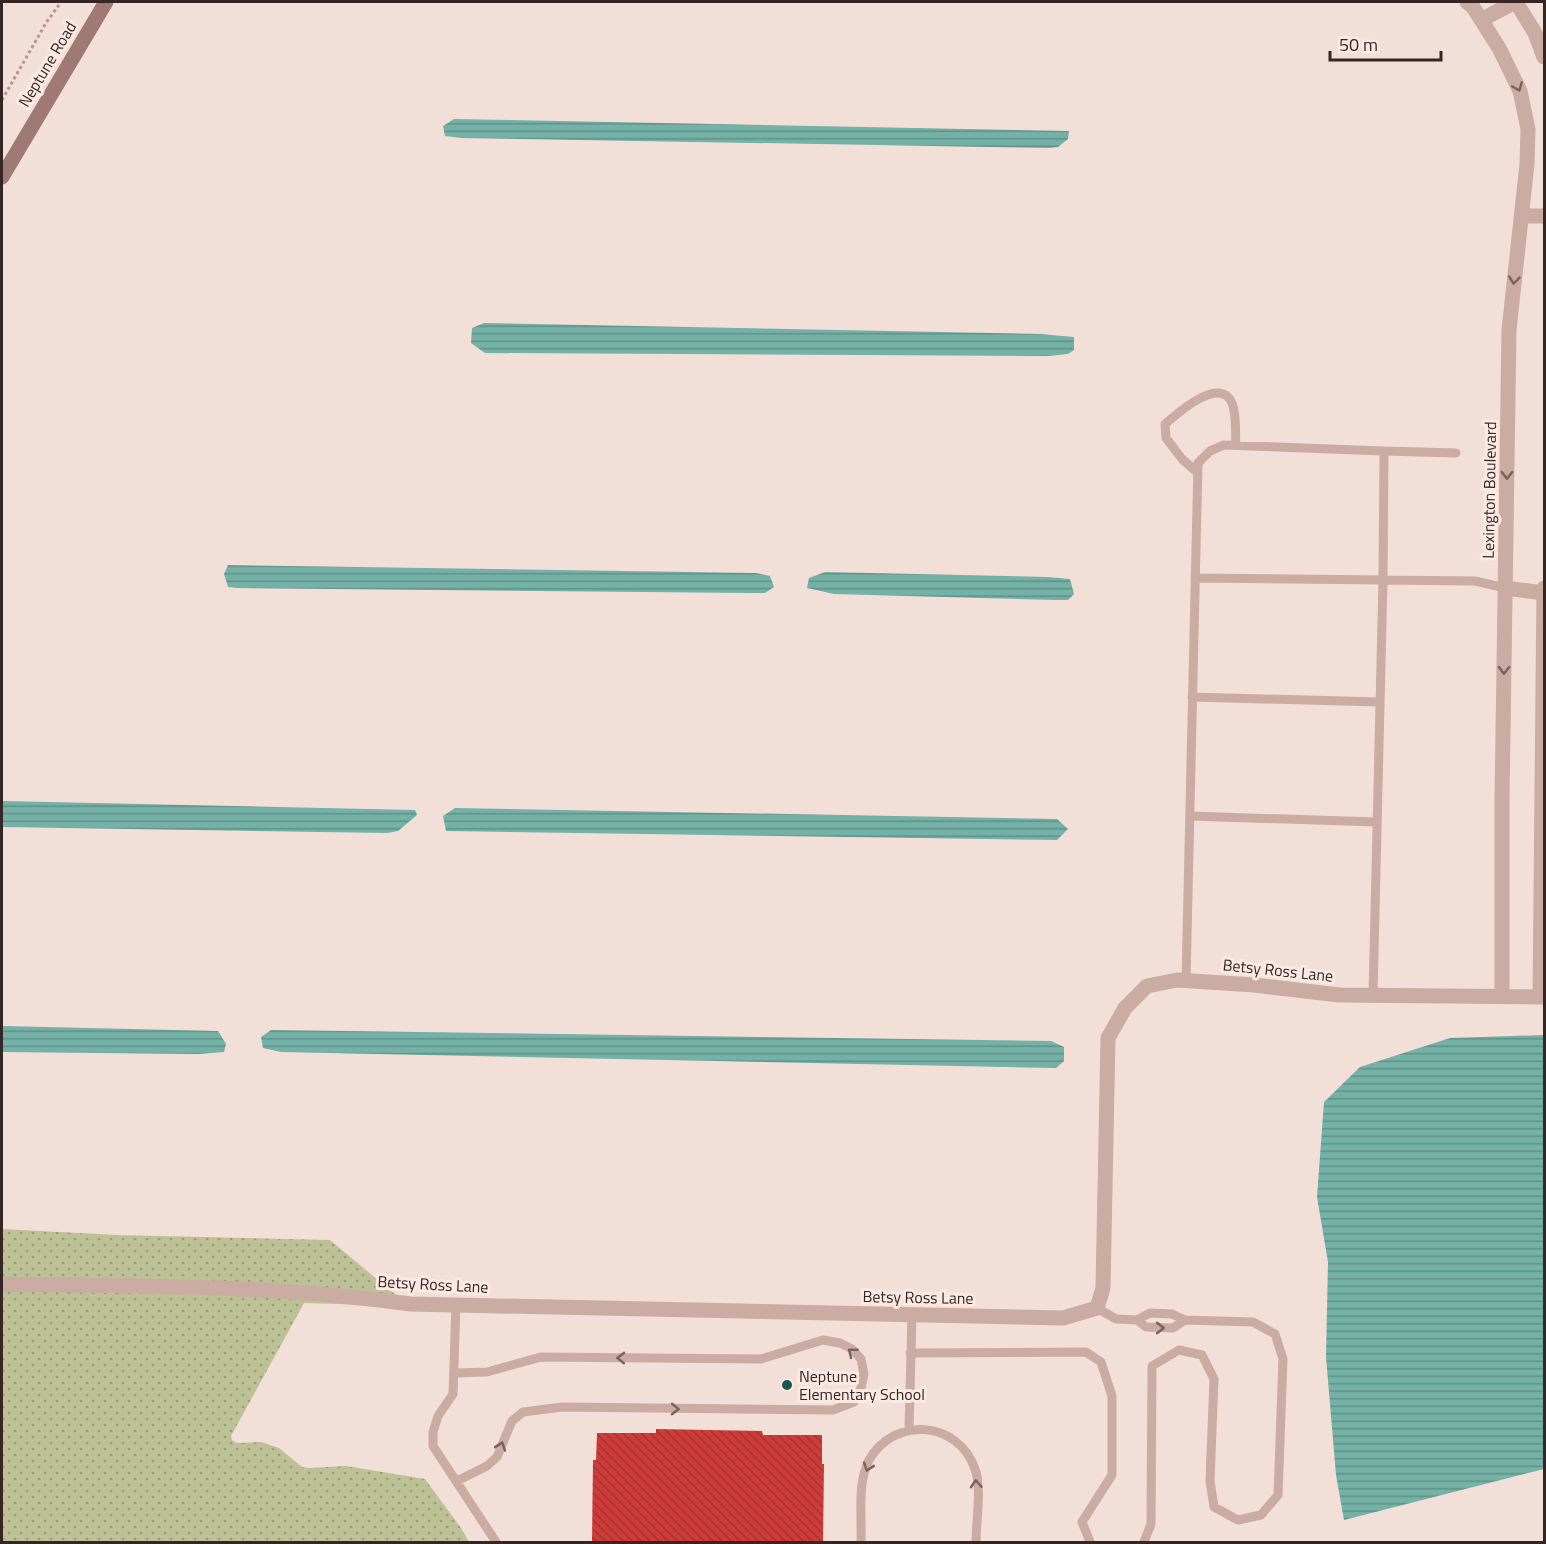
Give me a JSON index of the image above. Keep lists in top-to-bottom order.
{
  "streets": {
    "main road": ["Neptune Road"],
    "street": ["Lexington Boulevard", "Betsy Ross Lane"]
  },
  "crossings": [
    ["Lexington Boulevard", "Betsy Ross Lane"]
  ],
  "places": ["Neptune Elementary School"],
  "scale_bar": "50 m"
}
